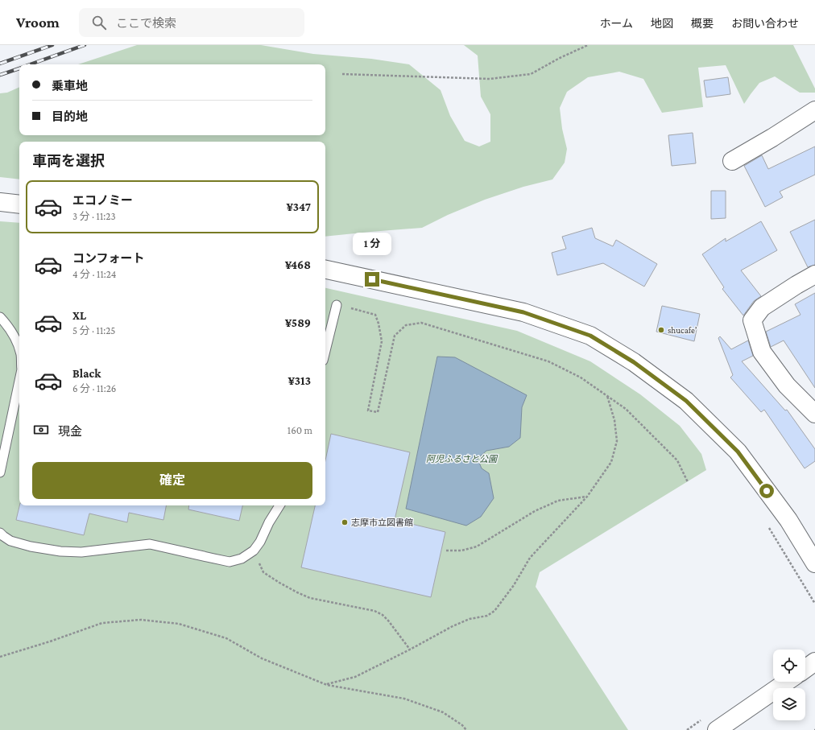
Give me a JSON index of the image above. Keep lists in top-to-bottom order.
{
  "parks": ["阿児ふるさと公園"],
  "places": ["shucafe’", "志摩市立図書館"],
  "page": {
    "header": "Vroom",
    "search": "ここで検索",
    "nav": [
      "ホーム",
      "地図",
      "概要",
      "お問い合わせ"
    ],
    "banner": ["乗車地", "目的地"],
    "heading": "車両を選択",
    "list": [
      {
        "name": "エコノミー",
        "note": "3 分 · 11:23",
        "value": "¥347"
      },
      {
        "name": "コンフォート",
        "note": "4 分 · 11:24",
        "value": "¥468"
      },
      {
        "name": "XL",
        "note": "5 分 · 11:25",
        "value": "¥589"
      },
      {
        "name": "Black",
        "note": "6 分 · 11:26",
        "value": "¥313"
      }
    ],
    "bubble": "1 分",
    "pay": ["現金", "160 m"],
    "buttons": "確定"
  }
}
